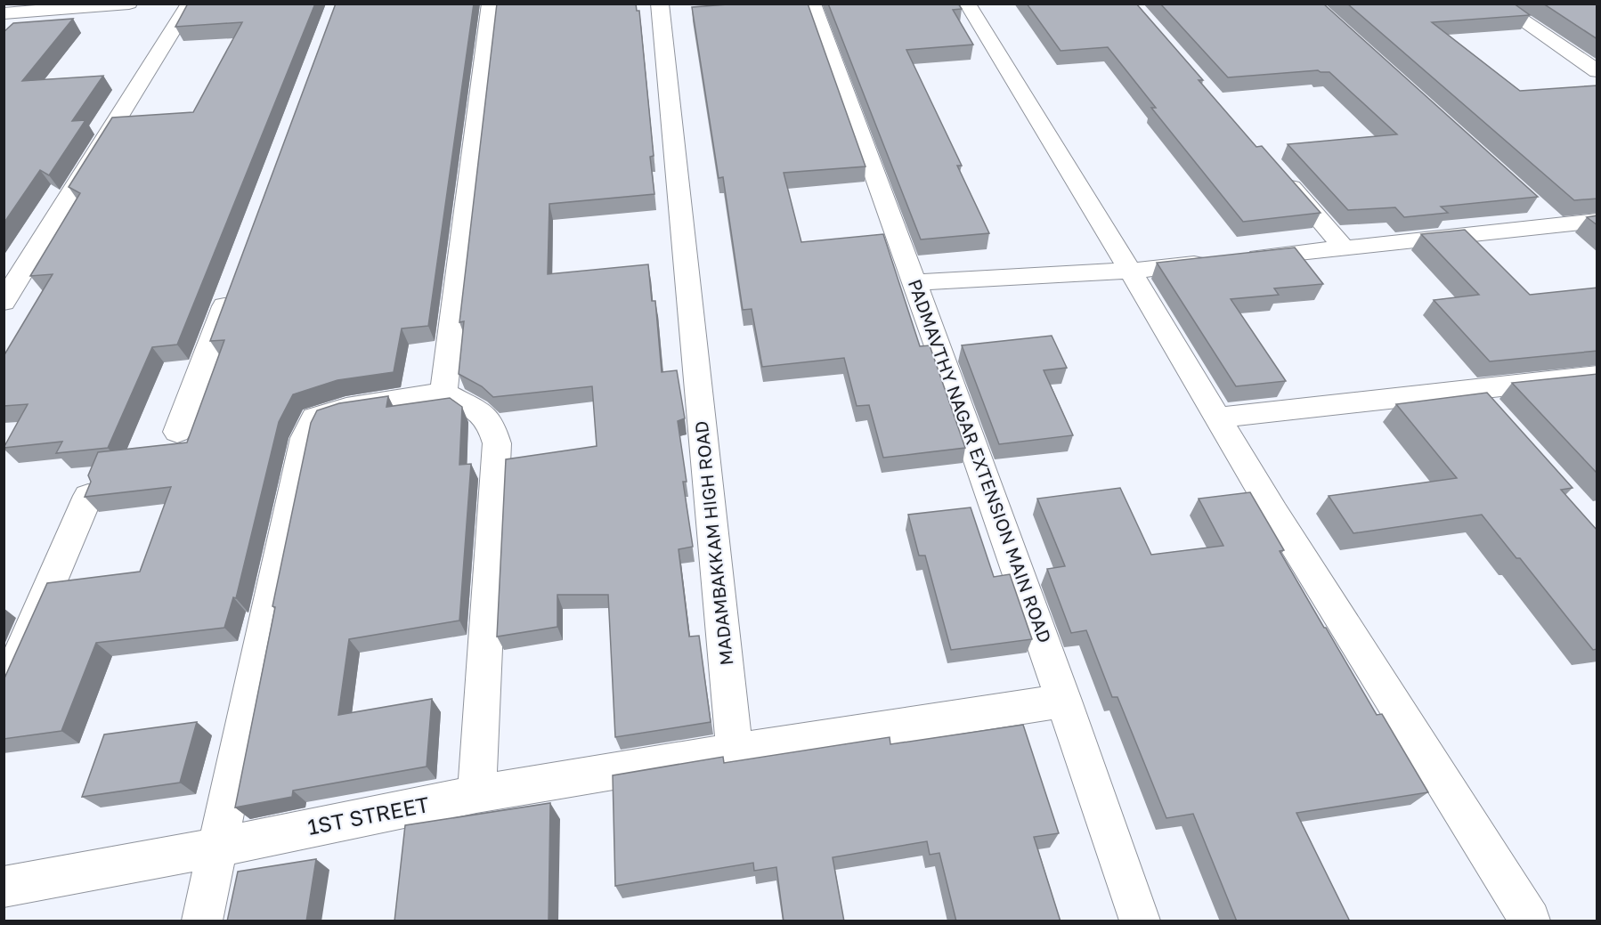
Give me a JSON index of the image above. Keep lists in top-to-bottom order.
{
  "streets": {
    "street": ["PADMAVTHY NAGAR EXTENSION MAIN ROAD", "MADAMBAKKAM HIGH ROAD", "1ST STREET"]
  },
  "crossings": [
    ["MADAMBAKKAM HIGH ROAD", "1ST STREET"]
  ]
}
